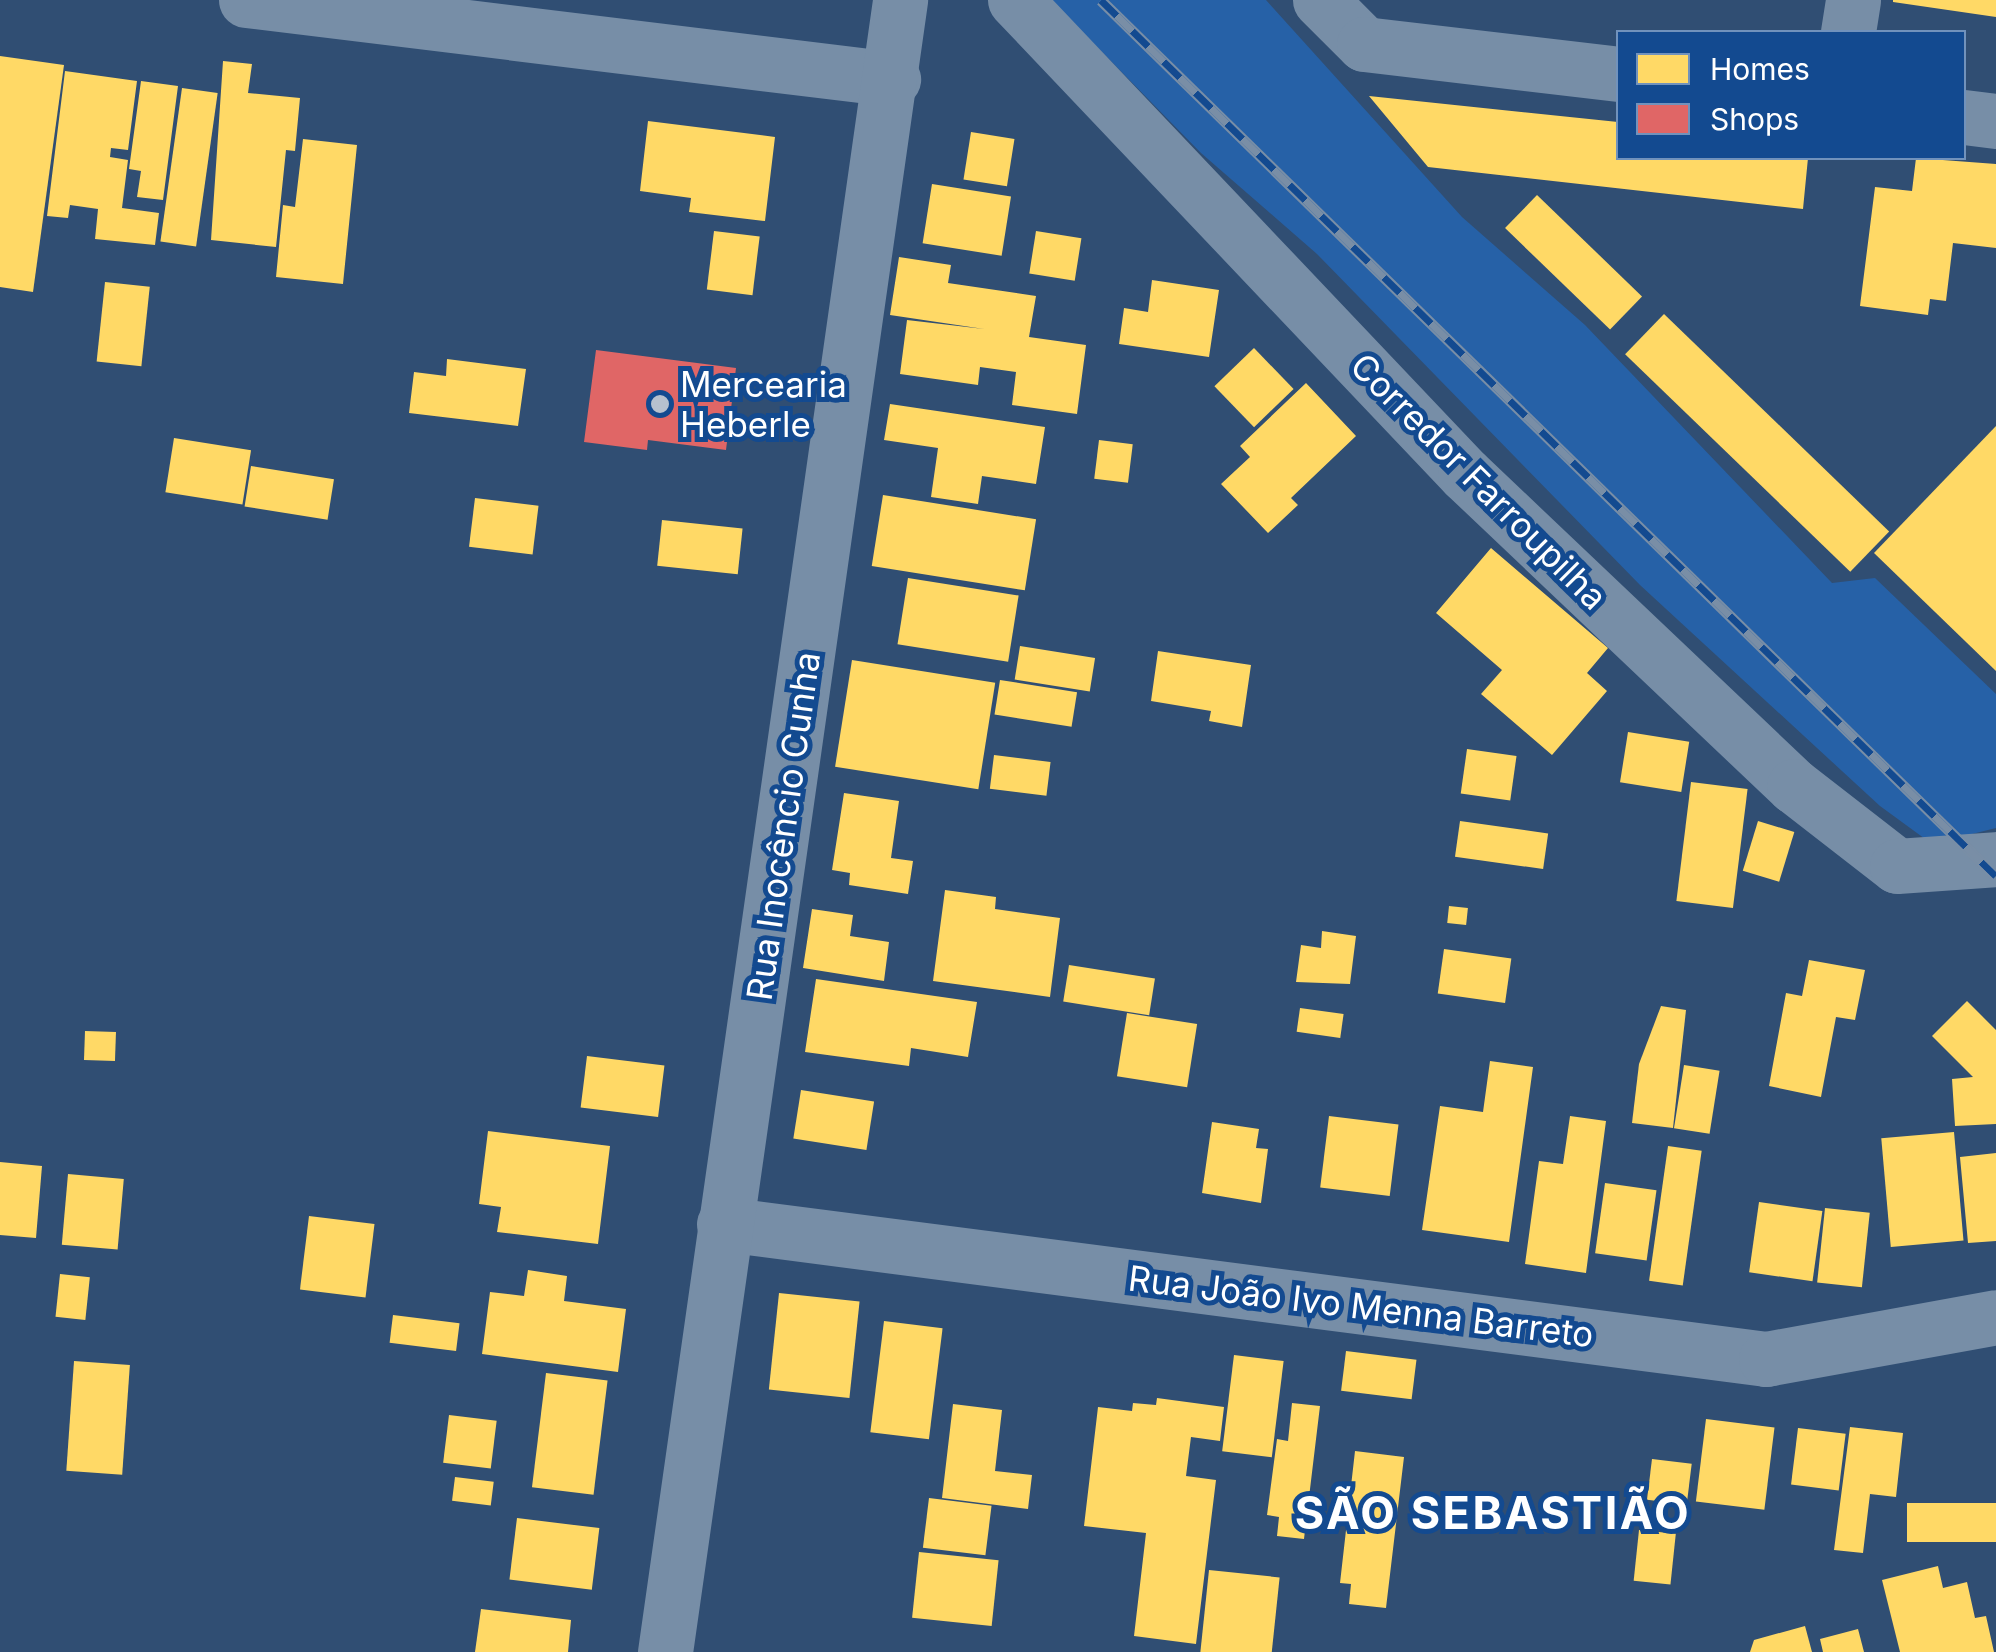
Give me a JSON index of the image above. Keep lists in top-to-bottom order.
{
  "streets": {
    "street": ["Corredor Farroupilha", "Rua Inocêncio Cunha", "Rua João Ivo Menna Barreto"]
  },
  "crossings": [
    ["Rua Inocêncio Cunha", "Rua João Ivo Menna Barreto"]
  ],
  "districts": ["SÃO SEBASTIÃO"],
  "places": ["Mercearia Heberle"],
  "legend": ["Homes", "Shops"]
}
